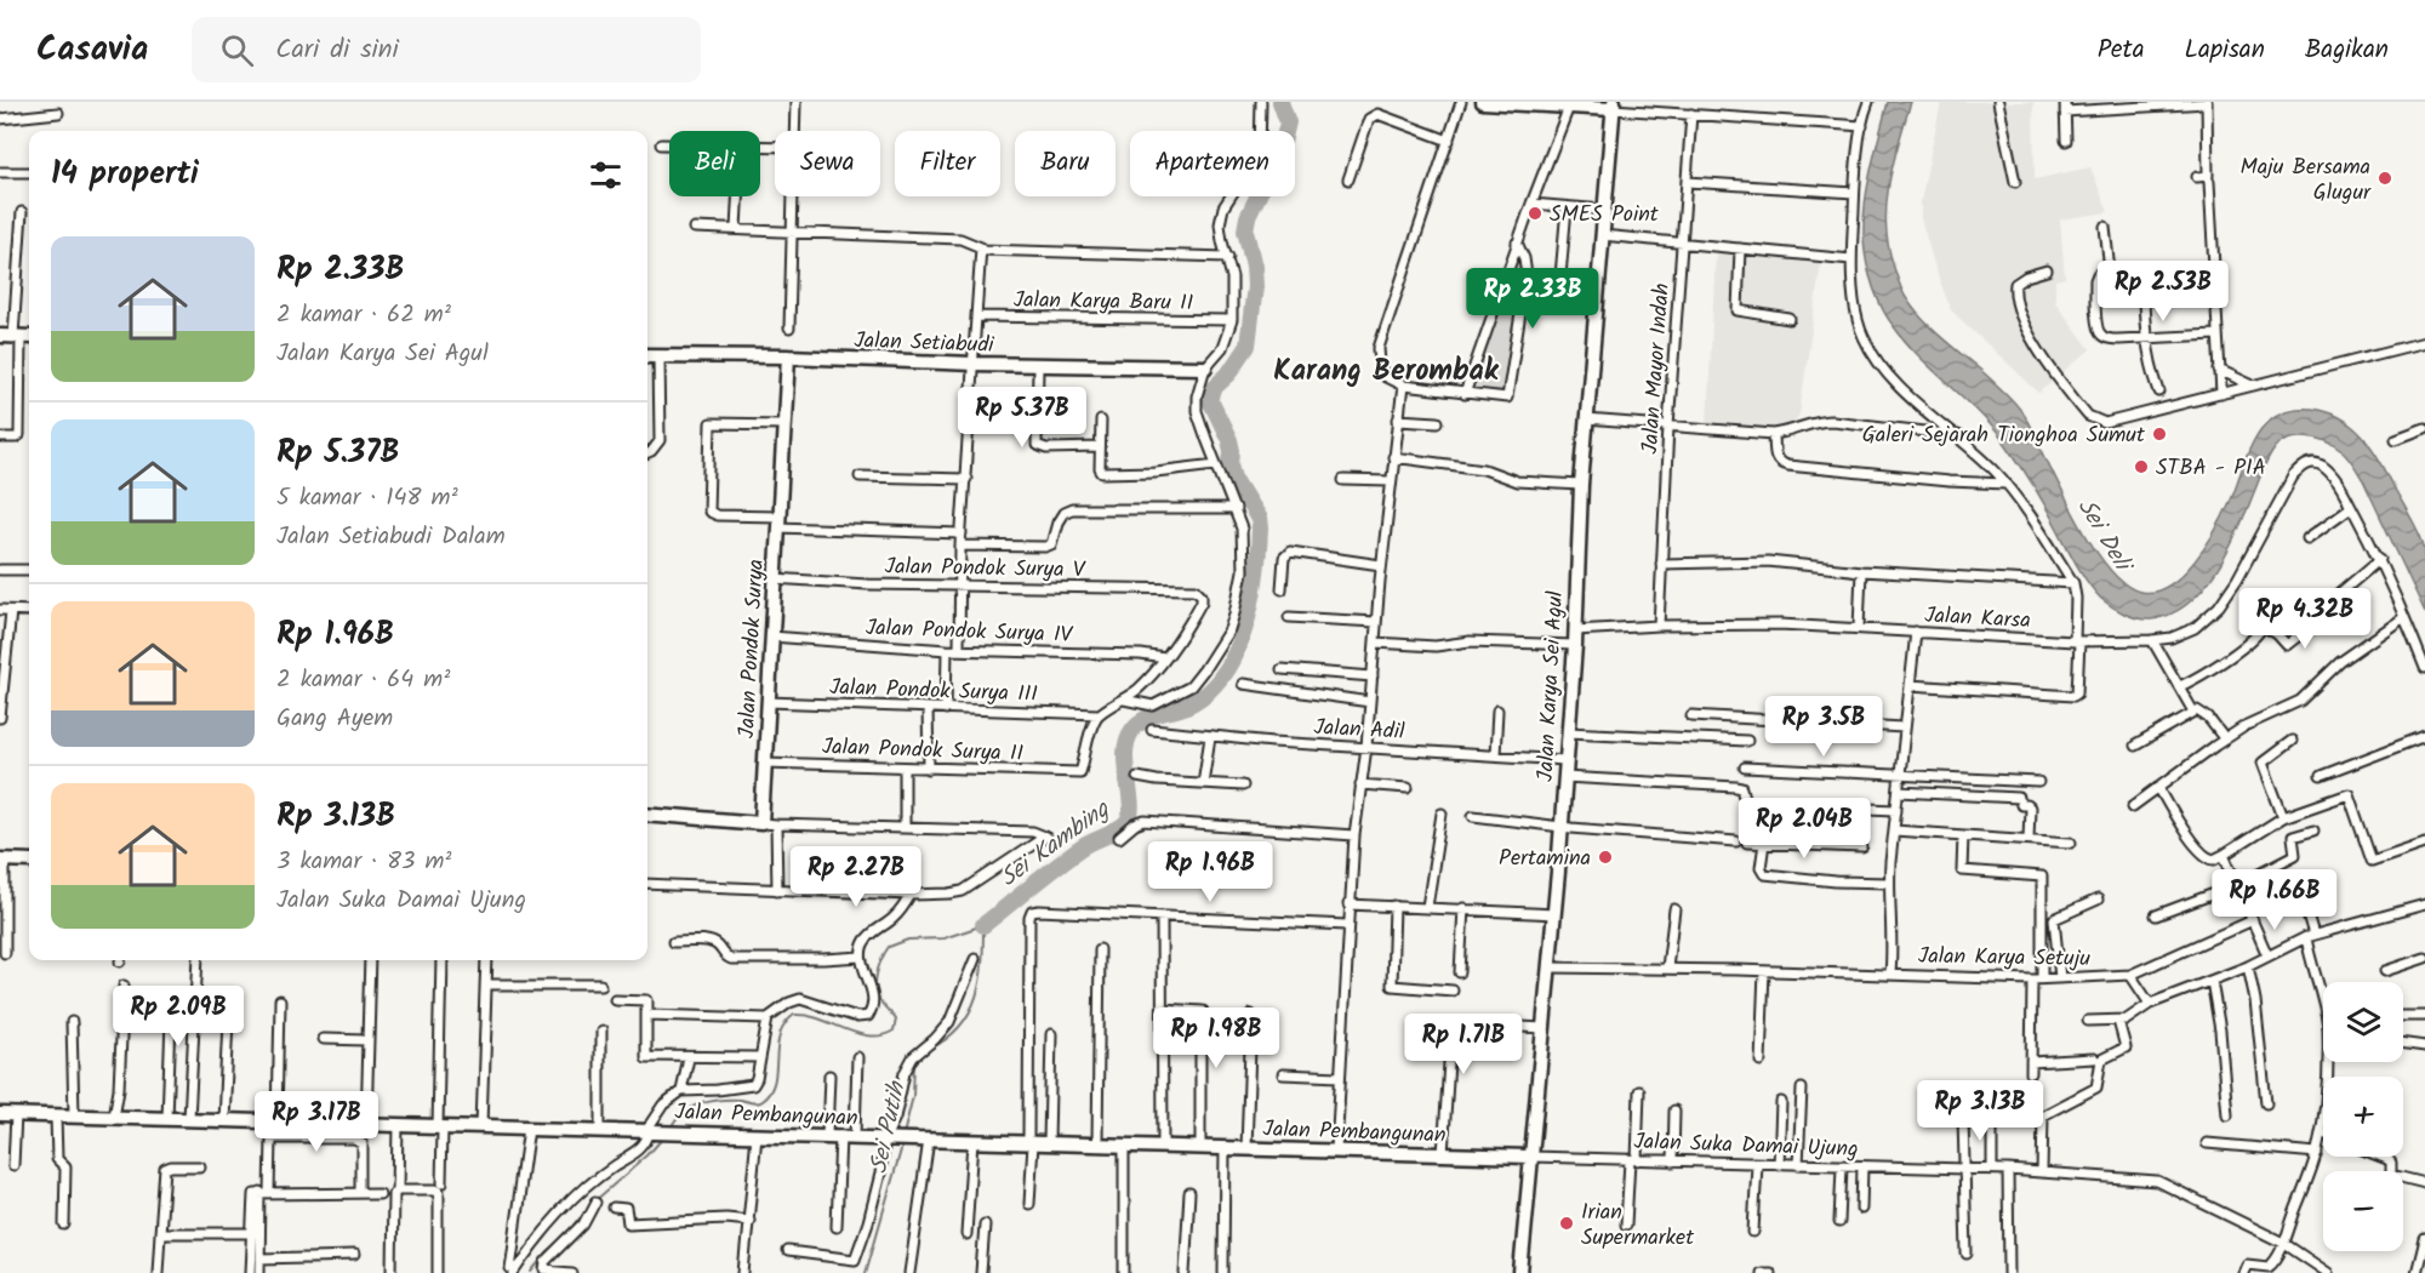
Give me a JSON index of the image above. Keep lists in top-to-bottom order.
{
  "streets": {
    "street": [
      "Jalan Karya Baru II",
      "Jalan Setiabudi",
      "Jalan Mayor Indah",
      "Jalan Pondok Surya V",
      "Jalan Karsa",
      "Jalan Pondok Surya IV",
      "Jalan Pondok Surya",
      "Jalan Karya Sei Agul",
      "Jalan Pondok Surya III",
      "Jalan Adil",
      "Jalan Pondok Surya II",
      "Jalan Karya Setuju",
      "Jalan Pembangunan",
      "Jalan Suka Damai Ujung"
    ]
  },
  "crossings": [
    ["Jalan Setiabudi", "Jalan Pondok Surya"],
    ["Jalan Mayor Indah", "Jalan Karsa"],
    ["Jalan Pondok Surya V", "Jalan Pondok Surya IV"],
    ["Jalan Pondok Surya V", "Jalan Pondok Surya"],
    ["Jalan Karsa", "Jalan Karya Sei Agul"],
    ["Jalan Pondok Surya IV", "Jalan Pondok Surya"],
    ["Jalan Pondok Surya", "Jalan Pondok Surya III"],
    ["Jalan Pondok Surya", "Jalan Pondok Surya II"],
    ["Jalan Karya Sei Agul", "Jalan Adil"],
    ["Jalan Karya Sei Agul", "Jalan Karya Setuju"],
    ["Jalan Karya Sei Agul", "Jalan Pembangunan"],
    ["Jalan Karya Sei Agul", "Jalan Suka Damai Ujung"],
    ["Jalan Pondok Surya III", "Jalan Pondok Surya II"],
    ["Jalan Pembangunan", "Jalan Suka Damai Ujung"]
  ],
  "districts": ["Karang Berombak"],
  "water": ["Sei Deli", "Sei Kambing", "Sei Putih"],
  "places": [
    "Maju Bersama Glugur",
    "SMES Point",
    "Galeri Sejarah Tionghoa Sumut",
    "STBA - PIA",
    "Pertamina",
    "Irian Supermarket"
  ],
  "page": {
    "header": "Casavia",
    "search": "Cari di sini",
    "nav": ["Peta", "Lapisan", "Bagikan"],
    "chip": [
      "Beli",
      "Sewa",
      "Filter",
      "Baru",
      "Apartemen"
    ],
    "heading": "14 properti",
    "list": [
      {
        "name": "Rp 2.33B",
        "note": "2 kamar · 62 m² · Jalan Karya Sei Agul"
      },
      {
        "name": "Rp 5.37B",
        "note": "5 kamar · 148 m² · Jalan Setiabudi Dalam"
      },
      {
        "name": "Rp 1.96B",
        "note": "2 kamar · 64 m² · Gang Ayem"
      },
      {
        "name": "Rp 3.13B",
        "note": "3 kamar · 83 m² · Jalan Suka Damai Ujung"
      }
    ],
    "price": [
      "Rp 2.53B",
      "Rp 2.33B",
      "Rp 5.37B",
      "Rp 4.32B",
      "Rp 3.5B",
      "Rp 2.04B",
      "Rp 1.96B",
      "Rp 2.27B",
      "Rp 1.66B",
      "Rp 2.09B",
      "Rp 1.98B",
      "Rp 1.71B",
      "Rp 3.13B",
      "Rp 3.17B"
    ],
    "map_buttons": ["+", "−"]
  }
}
